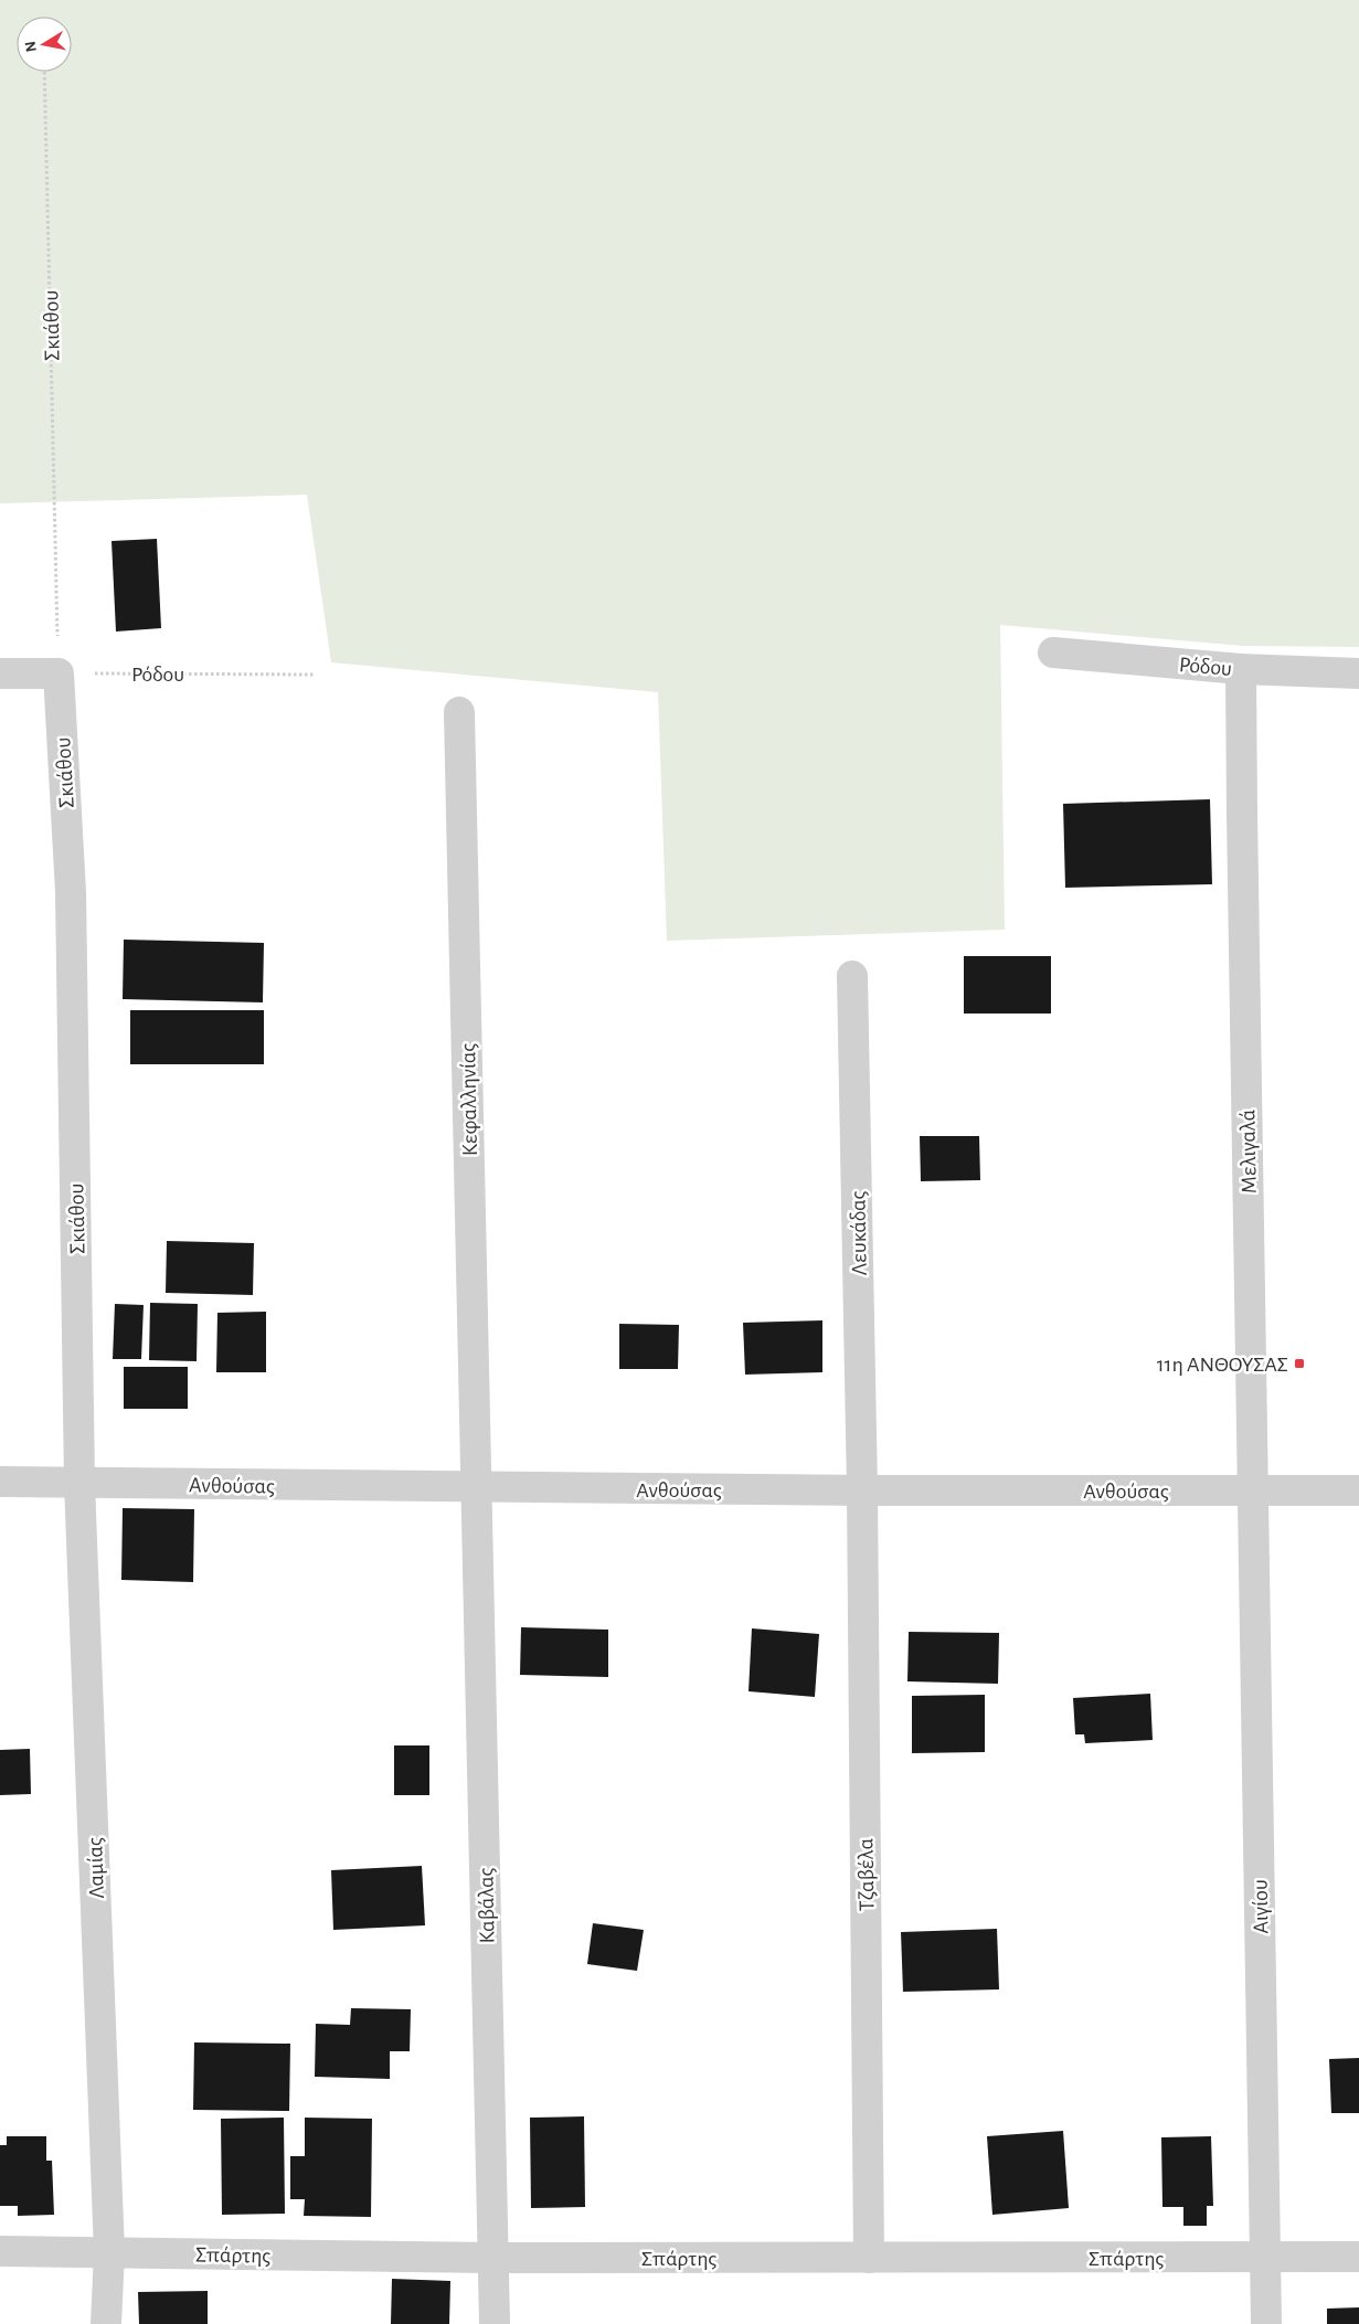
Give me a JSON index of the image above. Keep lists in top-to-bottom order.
{
  "streets": {
    "street": [
      "Σκιάθου",
      "Ρόδου",
      "Κεφαλληνίας",
      "Μελιγαλά",
      "Λευκάδας",
      "Ανθούσας",
      "Λαμίας",
      "Τζαβέλα",
      "Καβάλας",
      "Αιγίου",
      "Σπάρτης"
    ]
  },
  "crossings": [
    ["Σκιάθου", "Ρόδου"],
    ["Σκιάθου", "Ανθούσας"],
    ["Σκιάθου", "Λαμίας"],
    ["Ρόδου", "Μελιγαλά"],
    ["Κεφαλληνίας", "Ανθούσας"],
    ["Κεφαλληνίας", "Καβάλας"],
    ["Μελιγαλά", "Ανθούσας"],
    ["Μελιγαλά", "Αιγίου"],
    ["Λευκάδας", "Ανθούσας"],
    ["Λευκάδας", "Τζαβέλα"],
    ["Ανθούσας", "Λαμίας"],
    ["Ανθούσας", "Τζαβέλα"],
    ["Ανθούσας", "Καβάλας"],
    ["Ανθούσας", "Αιγίου"],
    ["Λαμίας", "Σπάρτης"],
    ["Τζαβέλα", "Σπάρτης"],
    ["Καβάλας", "Σπάρτης"],
    ["Αιγίου", "Σπάρτης"]
  ],
  "places": {
    "transit": ["11η ΑΝΘΟΥΣΑΣ"]
  },
  "north": "left"
}
